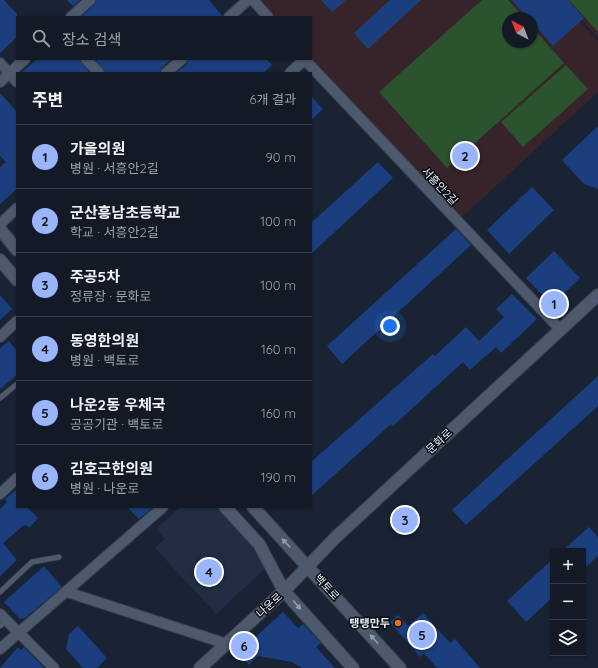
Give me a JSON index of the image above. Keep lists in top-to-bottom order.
{
  "streets": {
    "street": [
      "서흥안2길",
      "문화로",
      "백토로",
      "나운로"
    ]
  },
  "crossings": [
    ["서흥안2길", "문화로"],
    ["문화로", "백토로"],
    ["문화로", "나운로"]
  ],
  "places": ["탱탱만두"],
  "north": "top left",
  "page": {
    "search": "장소 검색",
    "heading": ["주변", "6개 결과"],
    "list": [
      {
        "mark": "1",
        "name": "가을의원",
        "note": "병원 · 서흥안2길",
        "value": "90 m"
      },
      {
        "mark": "2",
        "name": "군산흥남초등학교",
        "note": "학교 · 서흥안2길",
        "value": "100 m"
      },
      {
        "mark": "3",
        "name": "주공5차",
        "note": "정류장 · 문화로",
        "value": "100 m"
      },
      {
        "mark": "4",
        "name": "동영한의원",
        "note": "병원 · 백토로",
        "value": "160 m"
      },
      {
        "mark": "5",
        "name": "나운2동 우체국",
        "note": "공공기관 · 백토로",
        "value": "160 m"
      },
      {
        "mark": "6",
        "name": "김호근한의원",
        "note": "병원 · 나운로",
        "value": "190 m"
      }
    ],
    "pins": [
      "2",
      "1",
      "3",
      "4",
      "5",
      "6"
    ],
    "map_buttons": ["+", "−"]
  }
}
